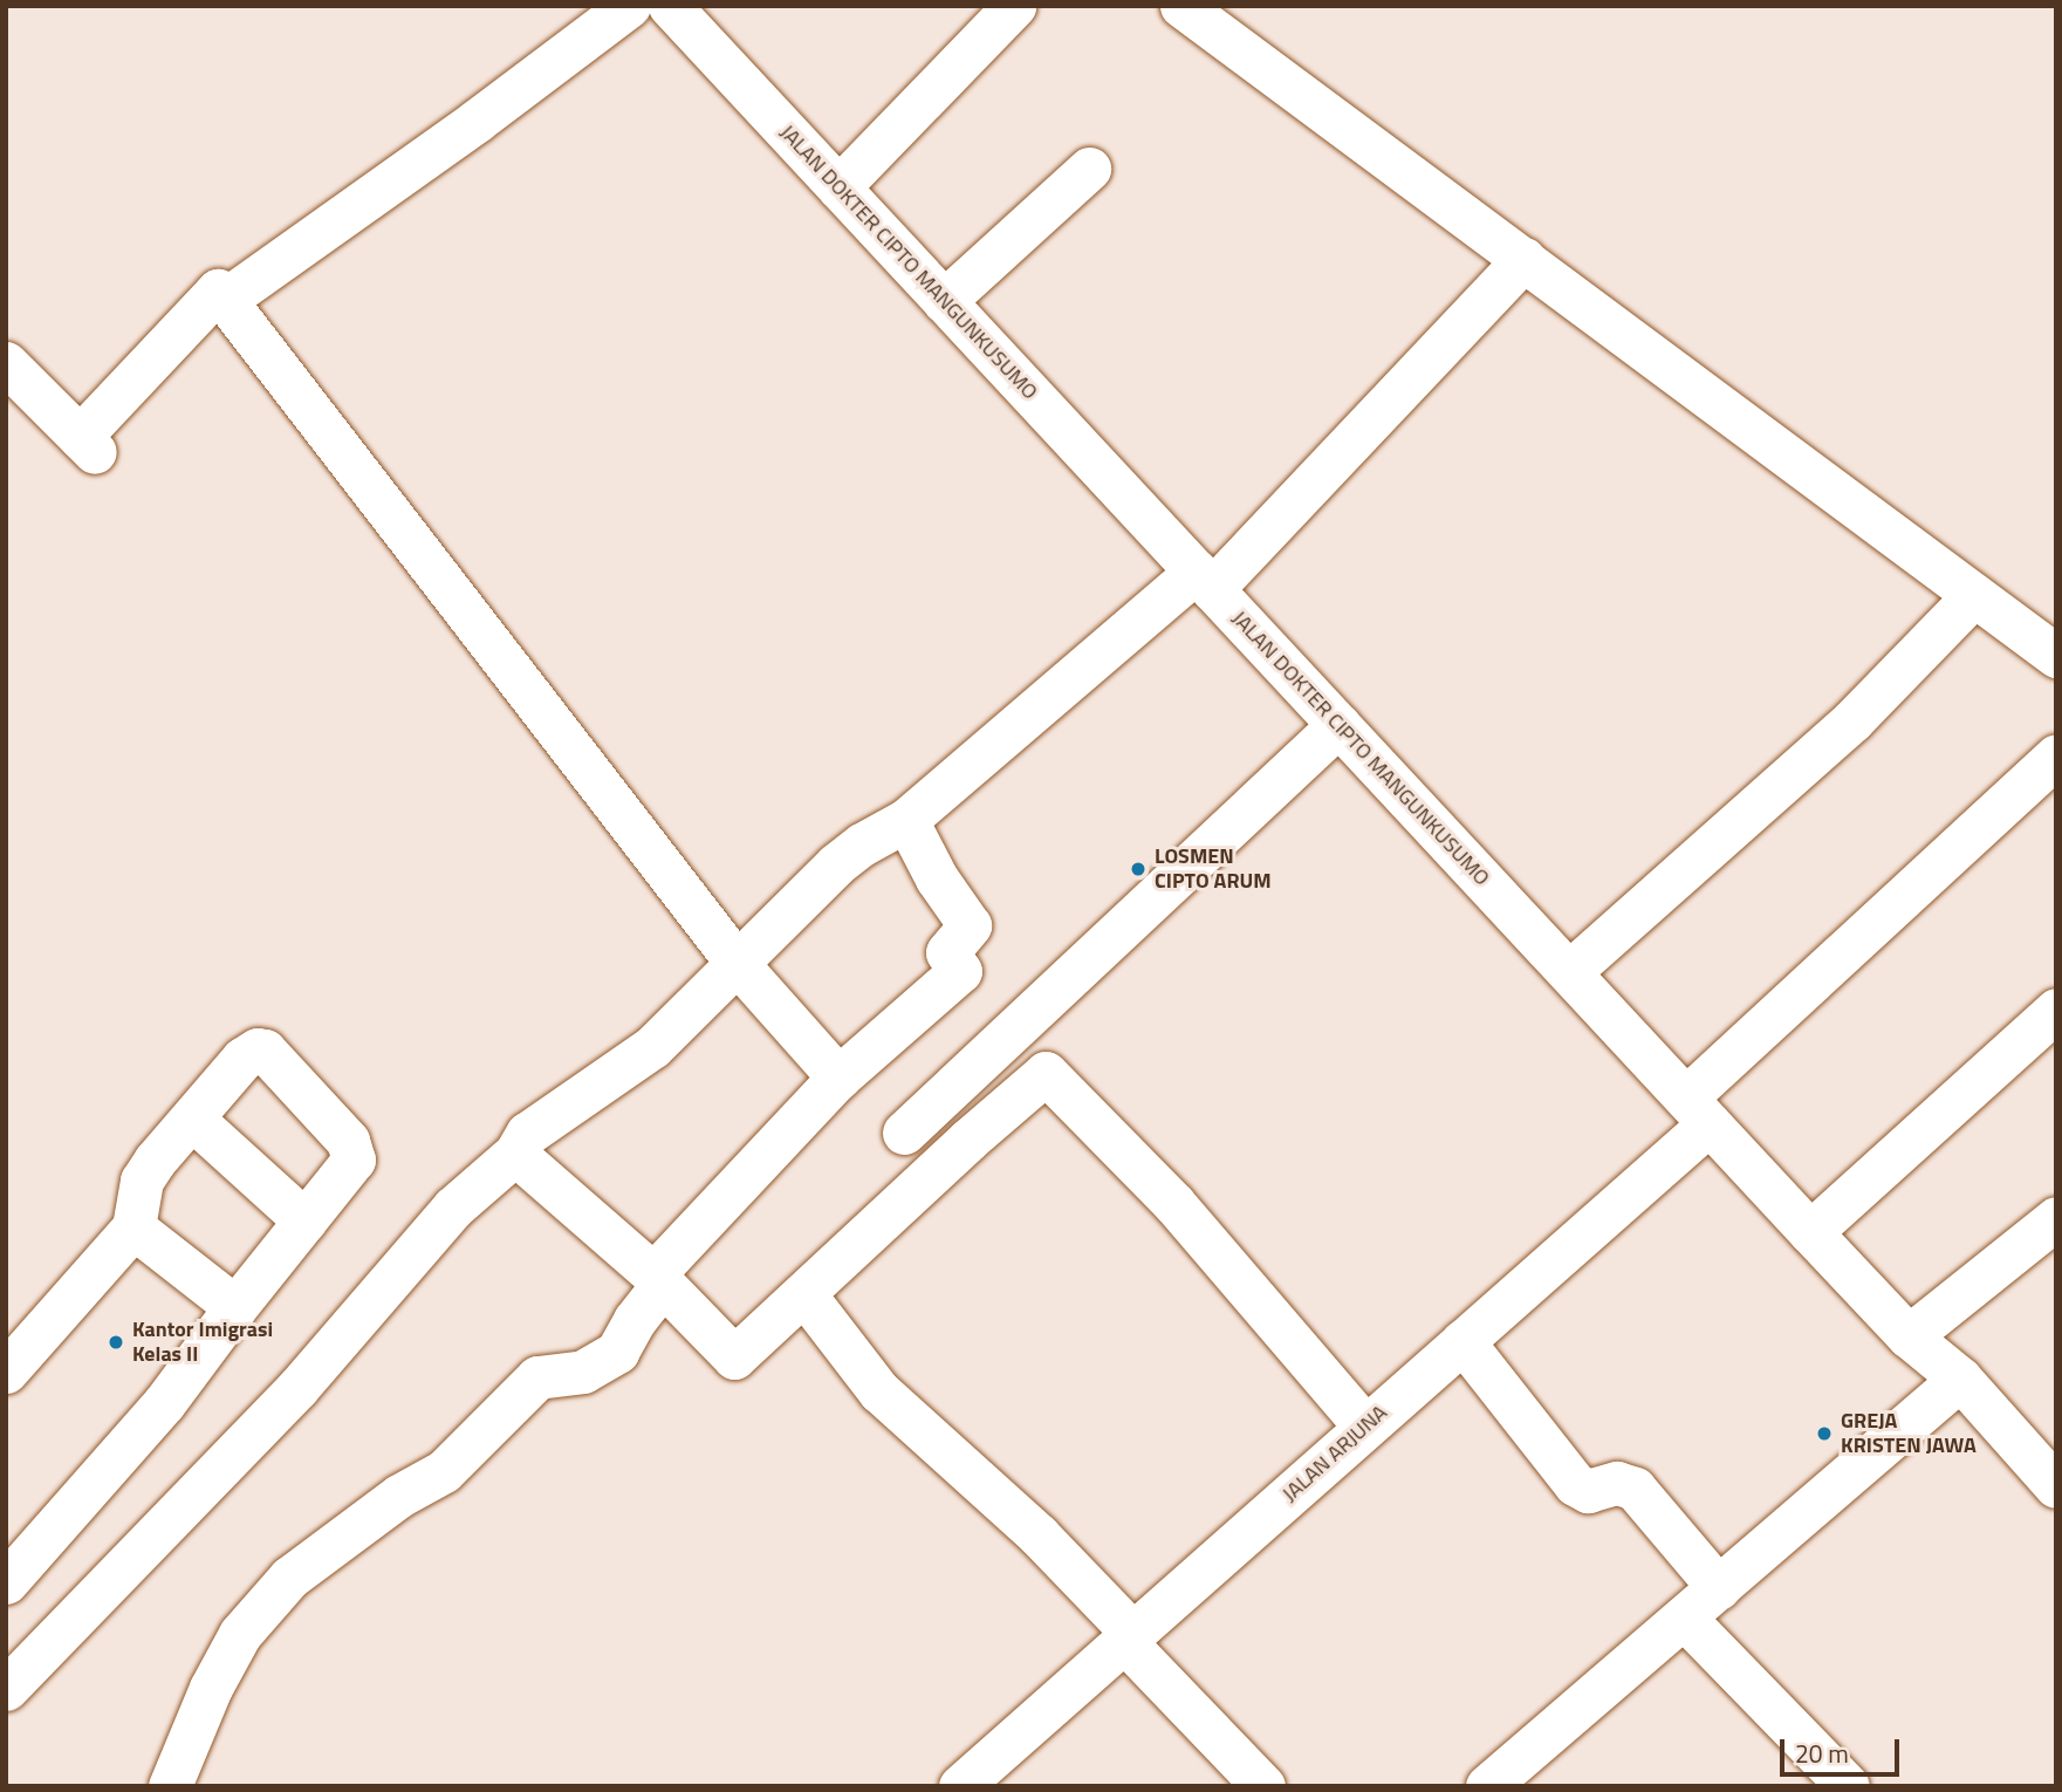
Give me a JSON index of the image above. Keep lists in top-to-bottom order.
{
  "streets": {
    "street": ["JALAN DOKTER CIPTO MANGUNKUSUMO", "JALAN ARJUNA"]
  },
  "crossings": [
    ["JALAN DOKTER CIPTO MANGUNKUSUMO", "JALAN ARJUNA"]
  ],
  "places": ["LOSMEN CIPTO ARUM", "Kantor Imigrasi Kelas II", "GREJA KRISTEN JAWA"],
  "scale_bar": "20 m"
}
